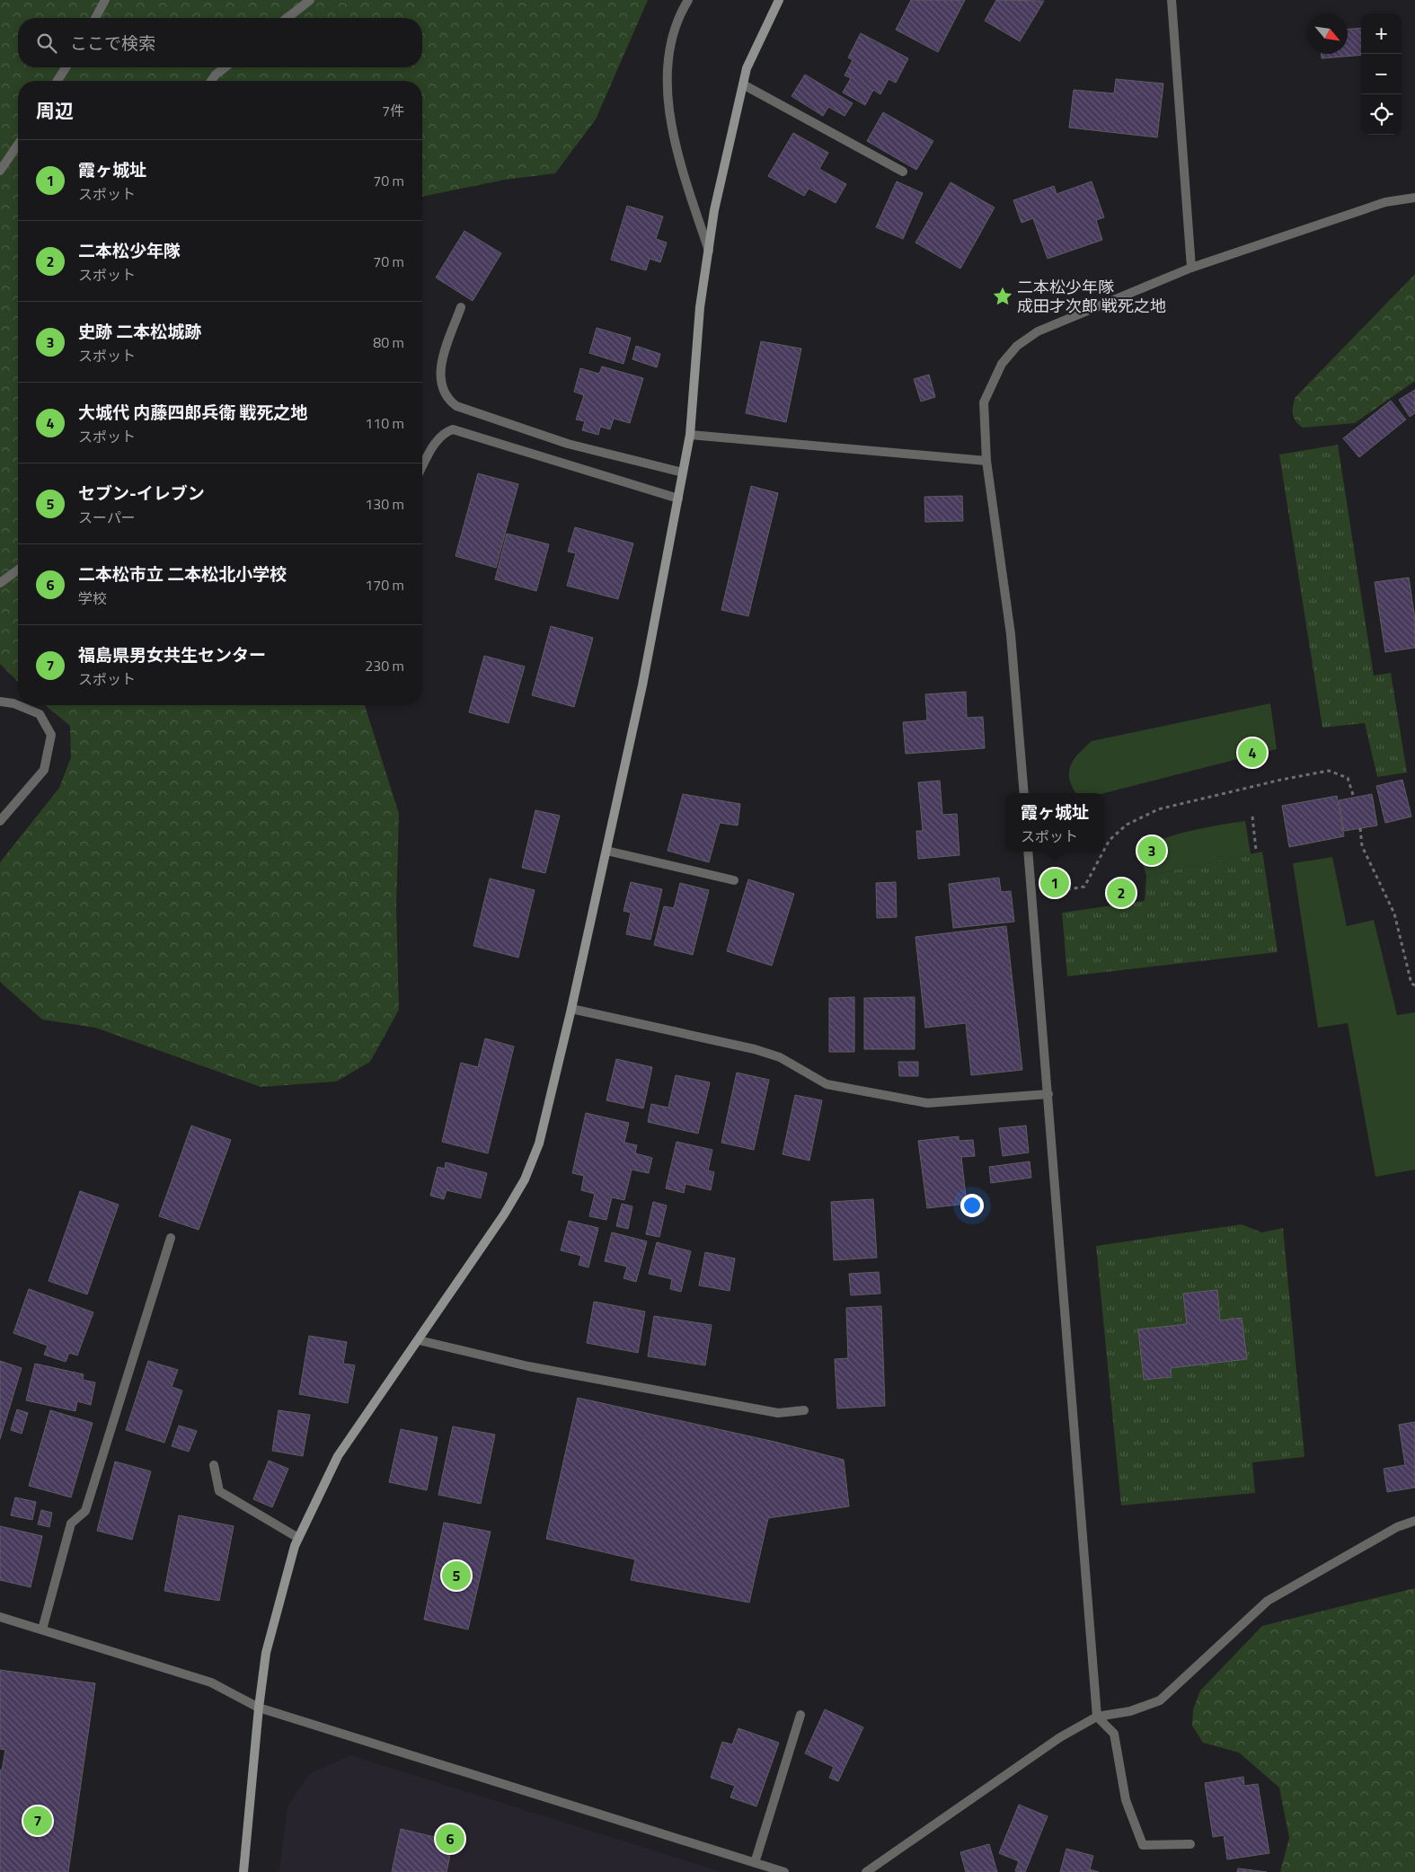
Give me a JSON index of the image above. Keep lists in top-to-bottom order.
{
  "places": {
    "place": ["二本松少年隊 成田才次郎 戦死之地"]
  },
  "north": "bottom right",
  "page": {
    "map_buttons": ["+", "−"],
    "search": "ここで検索",
    "heading": ["周辺", "7件"],
    "list": [
      {
        "mark": "1",
        "name": "霞ヶ城址",
        "note": "スポット",
        "value": "70 m"
      },
      {
        "mark": "2",
        "name": "二本松少年隊",
        "note": "スポット",
        "value": "70 m"
      },
      {
        "mark": "3",
        "name": "史跡 二本松城跡",
        "note": "スポット",
        "value": "80 m"
      },
      {
        "mark": "4",
        "name": "大城代 内藤四郎兵衛 戦死之地",
        "note": "スポット",
        "value": "110 m"
      },
      {
        "mark": "5",
        "name": "セブン-イレブン",
        "note": "スーパー",
        "value": "130 m"
      },
      {
        "mark": "6",
        "name": "二本松市立 二本松北小学校",
        "note": "学校",
        "value": "170 m"
      },
      {
        "mark": "7",
        "name": "福島県男女共生センター",
        "note": "スポット",
        "value": "230 m"
      }
    ],
    "pins": [
      "4",
      "3",
      "1",
      "2",
      "5",
      "7",
      "6"
    ],
    "popup": ["霞ヶ城址", "スポット"]
  }
}
